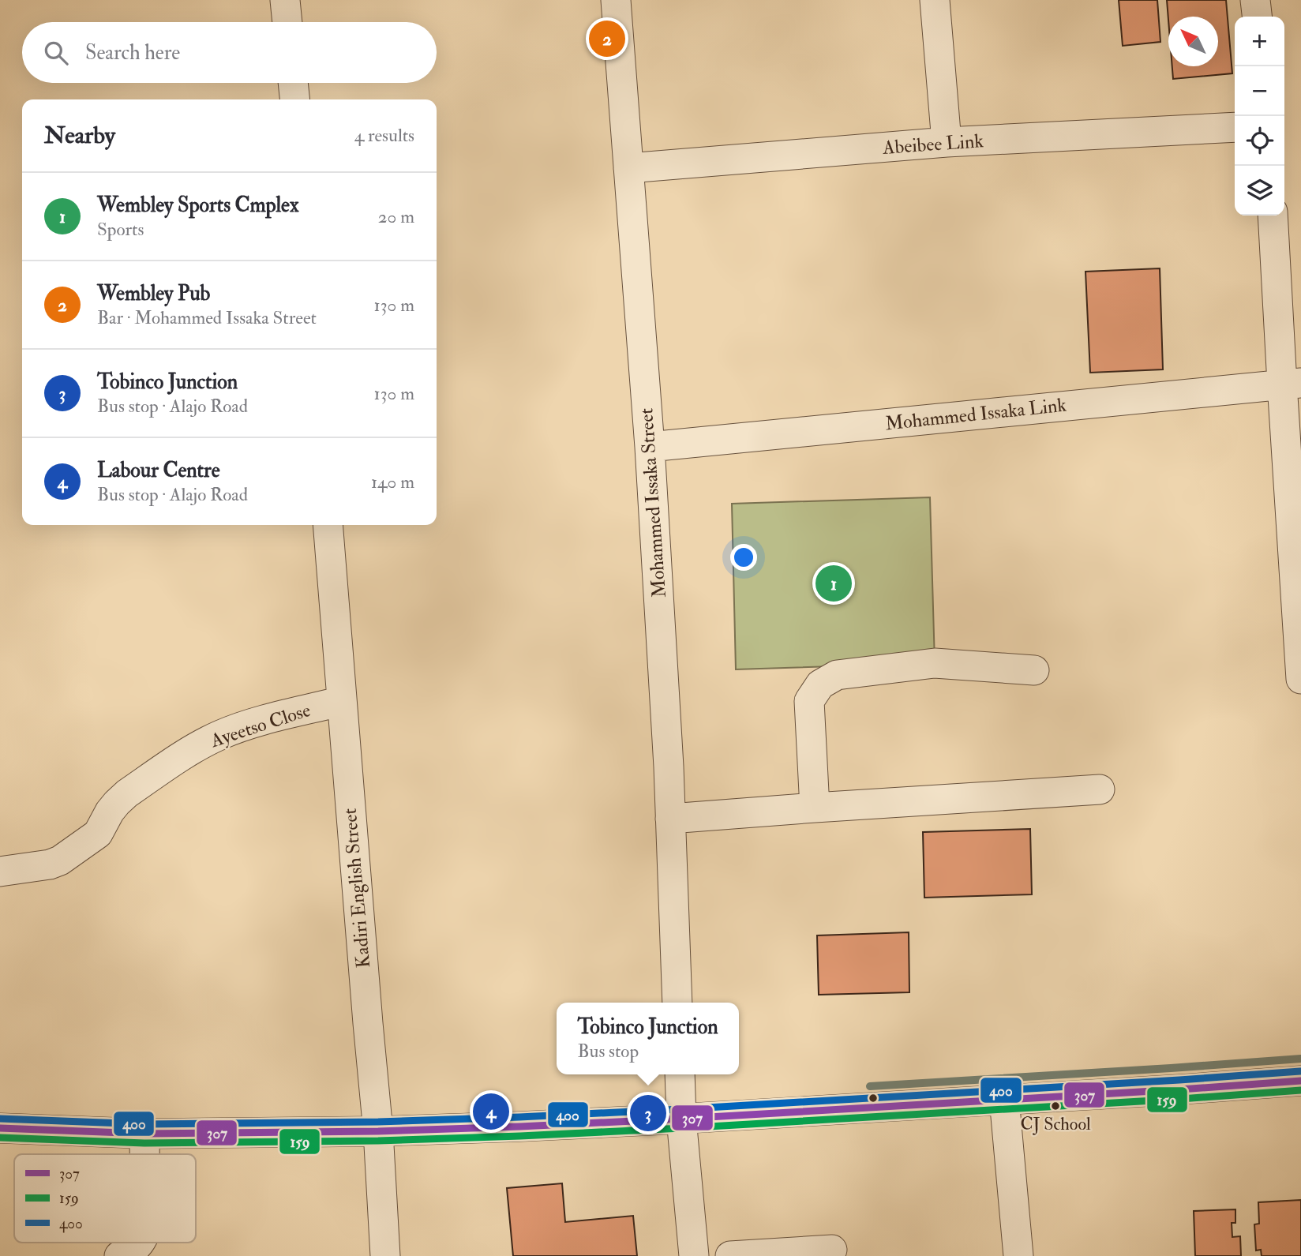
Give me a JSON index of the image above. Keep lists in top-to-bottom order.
{
  "streets": {
    "street": [
      "Abeibee Link",
      "Mohammed Issaka Link",
      "Mohammed Issaka Street",
      "Ayeetso Close",
      "Kadiri English Street"
    ]
  },
  "crossings": [
    ["Abeibee Link", "Mohammed Issaka Street"],
    ["Mohammed Issaka Link", "Mohammed Issaka Street"],
    ["Ayeetso Close", "Kadiri English Street"]
  ],
  "places": ["CJ School"],
  "lines": ["transit line 400", "transit line 307", "transit line 159"],
  "legend": ["307", "159", "400"],
  "north": "top left",
  "page": {
    "map_buttons": ["+", "−"],
    "pins": [
      "2",
      "1",
      "4",
      "3"
    ],
    "search": "Search here",
    "heading": ["Nearby", "4 results"],
    "list": [
      {
        "mark": "1",
        "name": "Wembley Sports Cmplex",
        "note": "Sports",
        "value": "20 m"
      },
      {
        "mark": "2",
        "name": "Wembley Pub",
        "note": "Bar · Mohammed Issaka Street",
        "value": "130 m"
      },
      {
        "mark": "3",
        "name": "Tobinco Junction",
        "note": "Bus stop · Alajo Road",
        "value": "130 m"
      },
      {
        "mark": "4",
        "name": "Labour Centre",
        "note": "Bus stop · Alajo Road",
        "value": "140 m"
      }
    ],
    "popup": ["Tobinco Junction", "Bus stop"]
  }
}
